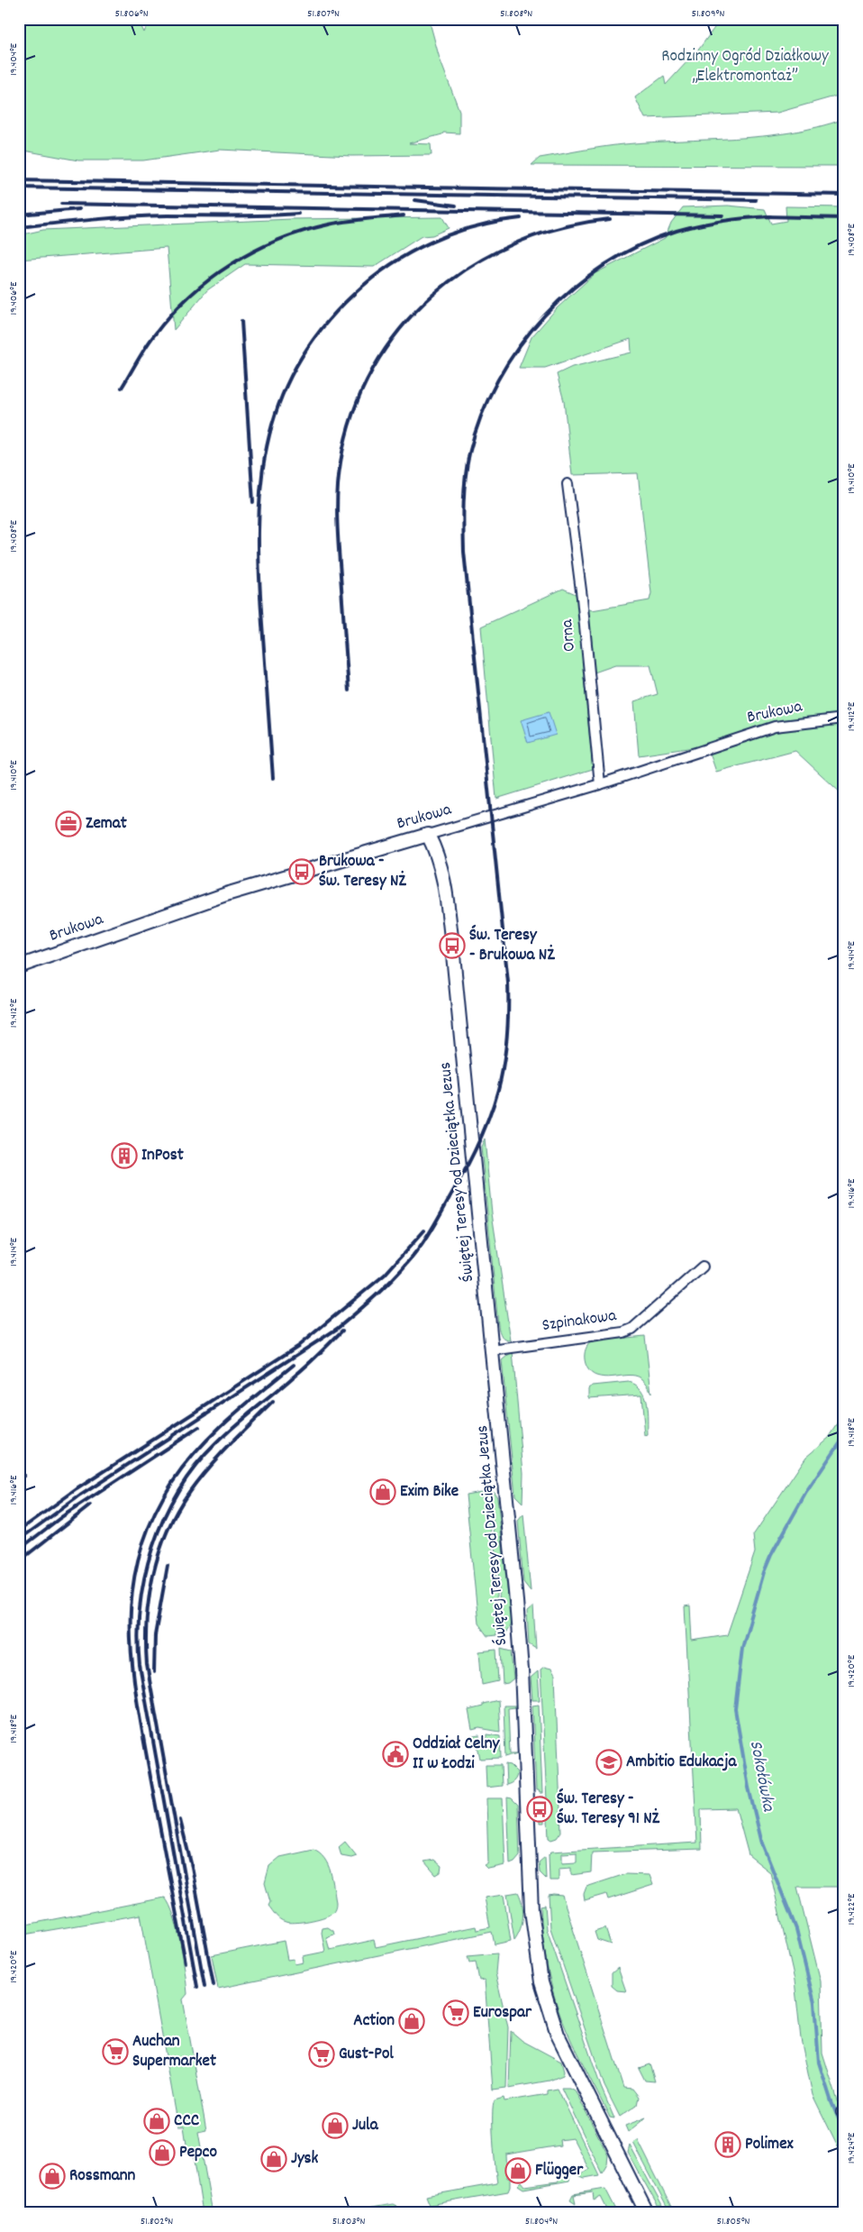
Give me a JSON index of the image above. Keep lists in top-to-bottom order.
{
  "streets": {
    "street": [
      "Orna",
      "Brukowa",
      "Świętej Teresy od Dzieciątka Jezus",
      "Szpinakowa"
    ]
  },
  "crossings": [
    ["Orna", "Brukowa"],
    ["Brukowa", "Świętej Teresy od Dzieciątka Jezus"],
    ["Świętej Teresy od Dzieciątka Jezus", "Szpinakowa"]
  ],
  "water": ["Sokołówka"],
  "parks": ["Rodzinny Ogród Działkowy „Elektromontaż”"],
  "places": {
    "office": ["Zemat"],
    "bus stop": ["Brukowa - Św. Teresy NŻ", "Św. Teresy - Brukowa NŻ", "Św. Teresy - Św. Teresy 91 NŻ"],
    "building": ["InPost", "Polimex"],
    "shop": [
      "Exim Bike",
      "Action",
      "CCC",
      "Jula",
      "Pepco",
      "Jysk",
      "Flügger",
      "Rossmann"
    ],
    "public building": ["Oddział Celny II w Łodzi"],
    "school or university": ["Ambitio Edukacja"],
    "supermarket": ["Eurospar", "Auchan Supermarket", "Gust-Pol"]
  },
  "coordinates": [
    "51.806°N",
    "51.807°N",
    "51.808°N",
    "51.809°N",
    "19.404°E",
    "19.408°E",
    "19.406°E",
    "19.410°E",
    "19.412°E",
    "19.414°E",
    "19.416°E",
    "19.418°E",
    "19.420°E",
    "19.422°E",
    "19.424°E",
    "51.802°N",
    "51.803°N",
    "51.804°N",
    "51.805°N"
  ]
}
